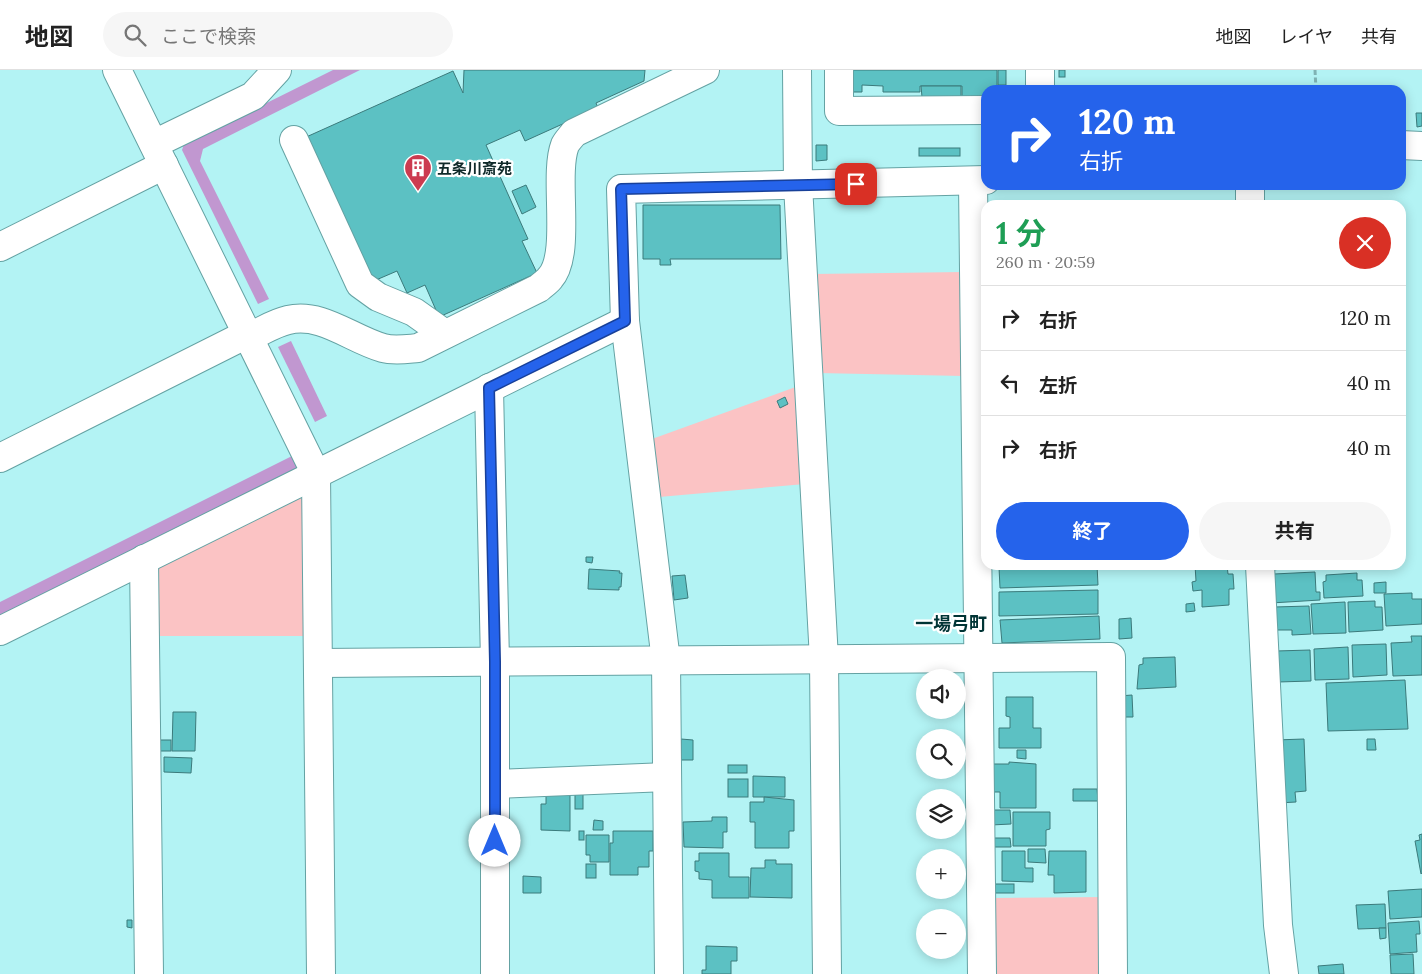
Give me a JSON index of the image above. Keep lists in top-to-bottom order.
{
  "districts": ["一場弓町"],
  "places": {
    "building": ["五条川斎苑"]
  },
  "page": {
    "header": "地図",
    "search": "ここで検索",
    "nav": ["地図", "レイヤ", "共有"],
    "turn": ["120 m", "右折"],
    "heading": ["1 分", "260 m · 20:59"],
    "list": [
      {
        "name": "右折",
        "value": "120 m"
      },
      {
        "name": "左折",
        "value": "40 m"
      },
      {
        "name": "右折",
        "value": "40 m"
      }
    ],
    "buttons": ["終了", "共有"],
    "map_buttons": ["+", "−"]
  }
}
